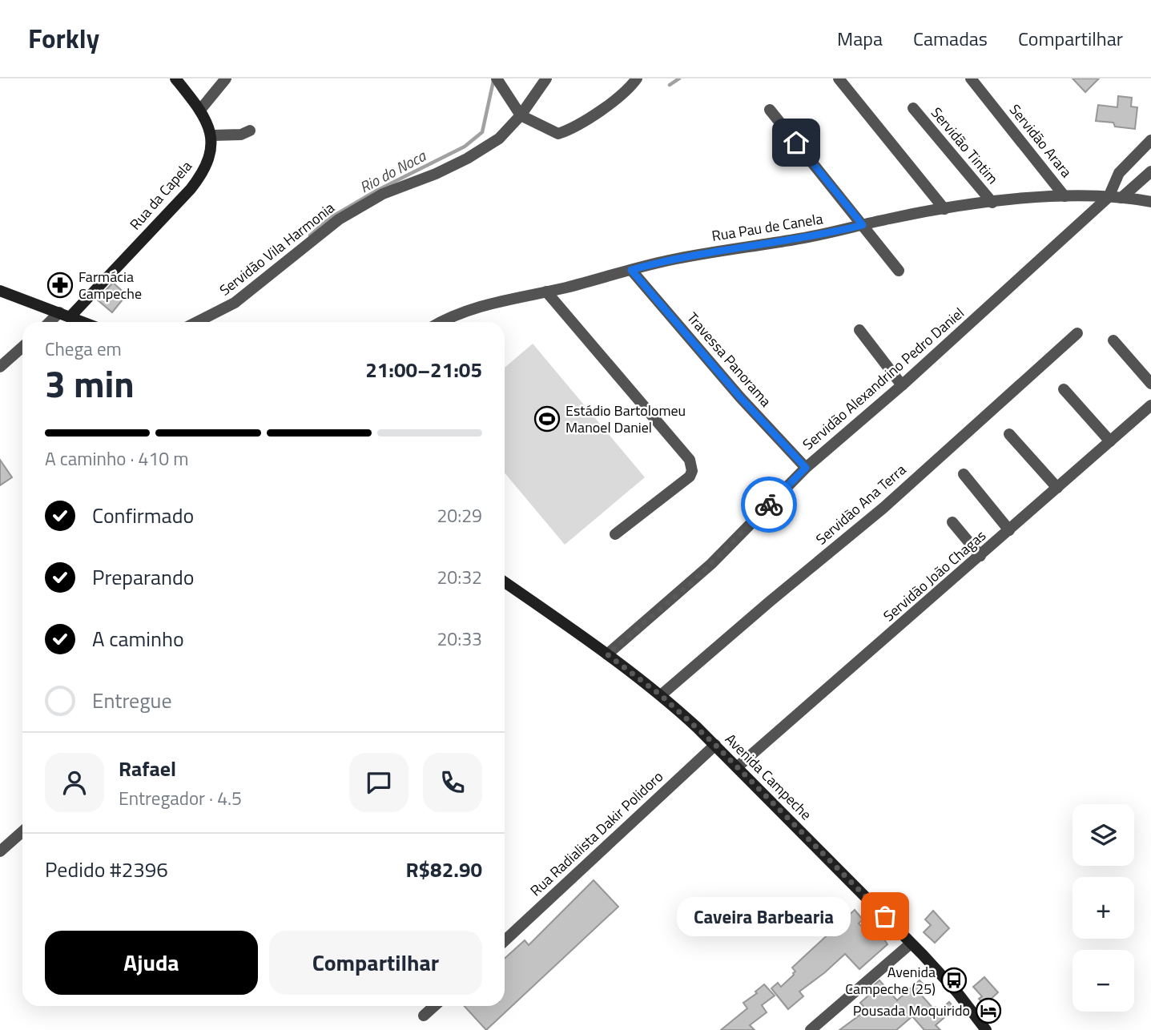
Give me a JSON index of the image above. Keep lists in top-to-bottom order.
{
  "streets": {
    "main road": ["Rua da Capela", "Avenida Campeche"],
    "street": [
      "Servidão Arara",
      "Servidão Tintim",
      "Rua Pau de Canela",
      "Servidão Vila Harmonia",
      "Travessa Panorama",
      "Servidão Alexandrino Pedro Daniel",
      "Servidão Ana Terra",
      "Servidão João Chagas",
      "Rua Radialista Dakir Polidoro"
    ]
  },
  "crossings": [
    ["Servidão Arara", "Rua Pau de Canela"],
    ["Servidão Tintim", "Rua Pau de Canela"],
    ["Rua Pau de Canela", "Travessa Panorama"],
    ["Rua Pau de Canela", "Servidão Alexandrino Pedro Daniel"],
    ["Travessa Panorama", "Servidão Alexandrino Pedro Daniel"],
    ["Servidão Alexandrino Pedro Daniel", "Avenida Campeche"],
    ["Servidão Ana Terra", "Avenida Campeche"],
    ["Servidão João Chagas", "Avenida Campeche"],
    ["Avenida Campeche", "Rua Radialista Dakir Polidoro"]
  ],
  "water": ["Rio do Noca"],
  "places": {
    "pharmacy": ["Farmácia Campeche"],
    "sports": ["Estádio Bartolomeu Manoel Daniel"],
    "other": ["Caveira Barbearia"],
    "bus stop": ["Avenida Campeche (25)"],
    "hotel": ["Pousada Moquirido"]
  },
  "page": {
    "header": "Forkly",
    "nav": ["Mapa", "Camadas", "Compartilhar"],
    "heading": ["3 min", "Chega em", "21:00–21:05"],
    "panel": [
      "Rafael",
      "Entregador · 4.5",
      "Pedido #2396",
      "R$82.90"
    ],
    "bar": "A caminho · 410 m",
    "list": [
      ["Confirmado", "20:29"],
      ["Preparando", "20:32"],
      ["A caminho", "20:33"],
      "Entregue"
    ],
    "map_buttons": ["+", "−"],
    "bubble": "Caveira Barbearia",
    "buttons": ["Ajuda", "Compartilhar"]
  }
}
